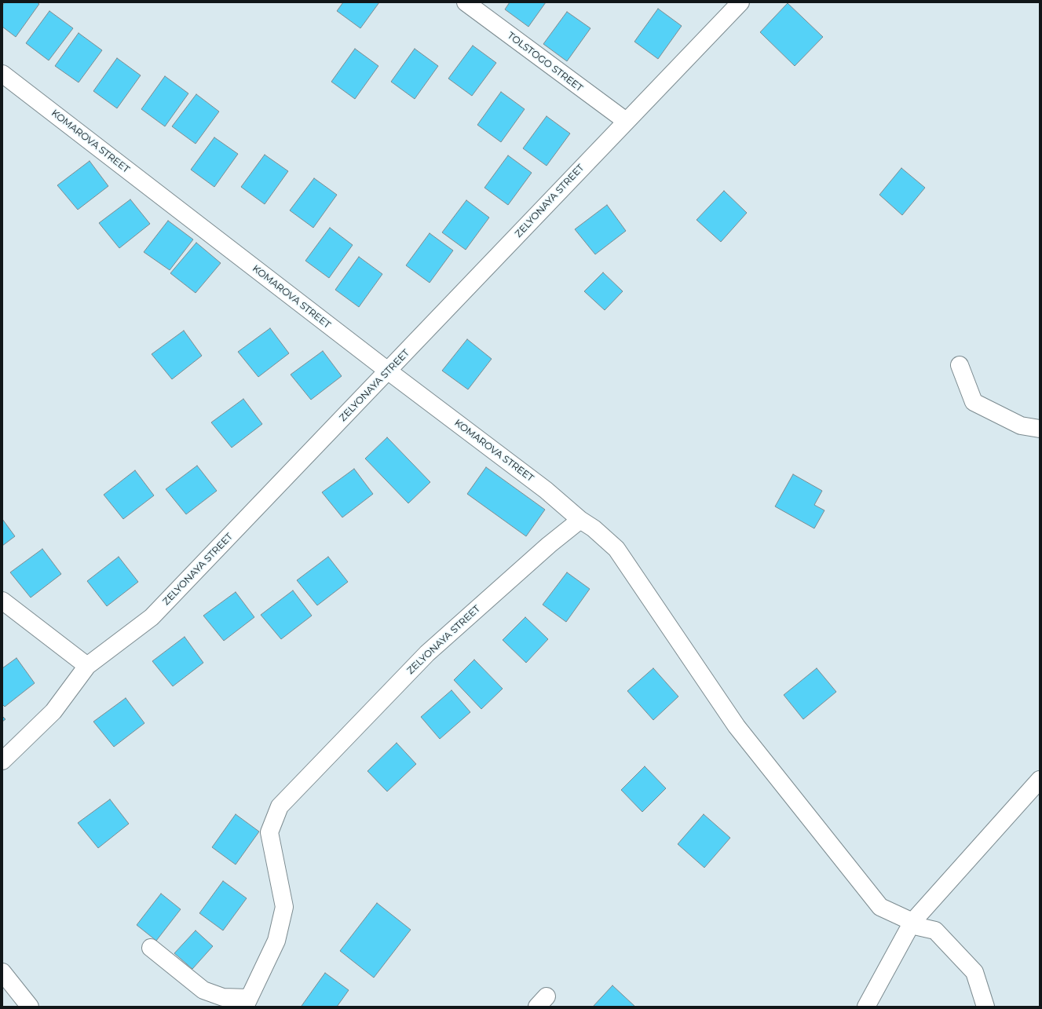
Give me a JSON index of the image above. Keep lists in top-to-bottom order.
{
  "streets": {
    "street": ["TOLSTOGO STREET", "KOMAROVA STREET", "ZELYONAYA STREET"]
  },
  "crossings": [
    ["TOLSTOGO STREET", "ZELYONAYA STREET"],
    ["KOMAROVA STREET", "ZELYONAYA STREET"]
  ]
}
